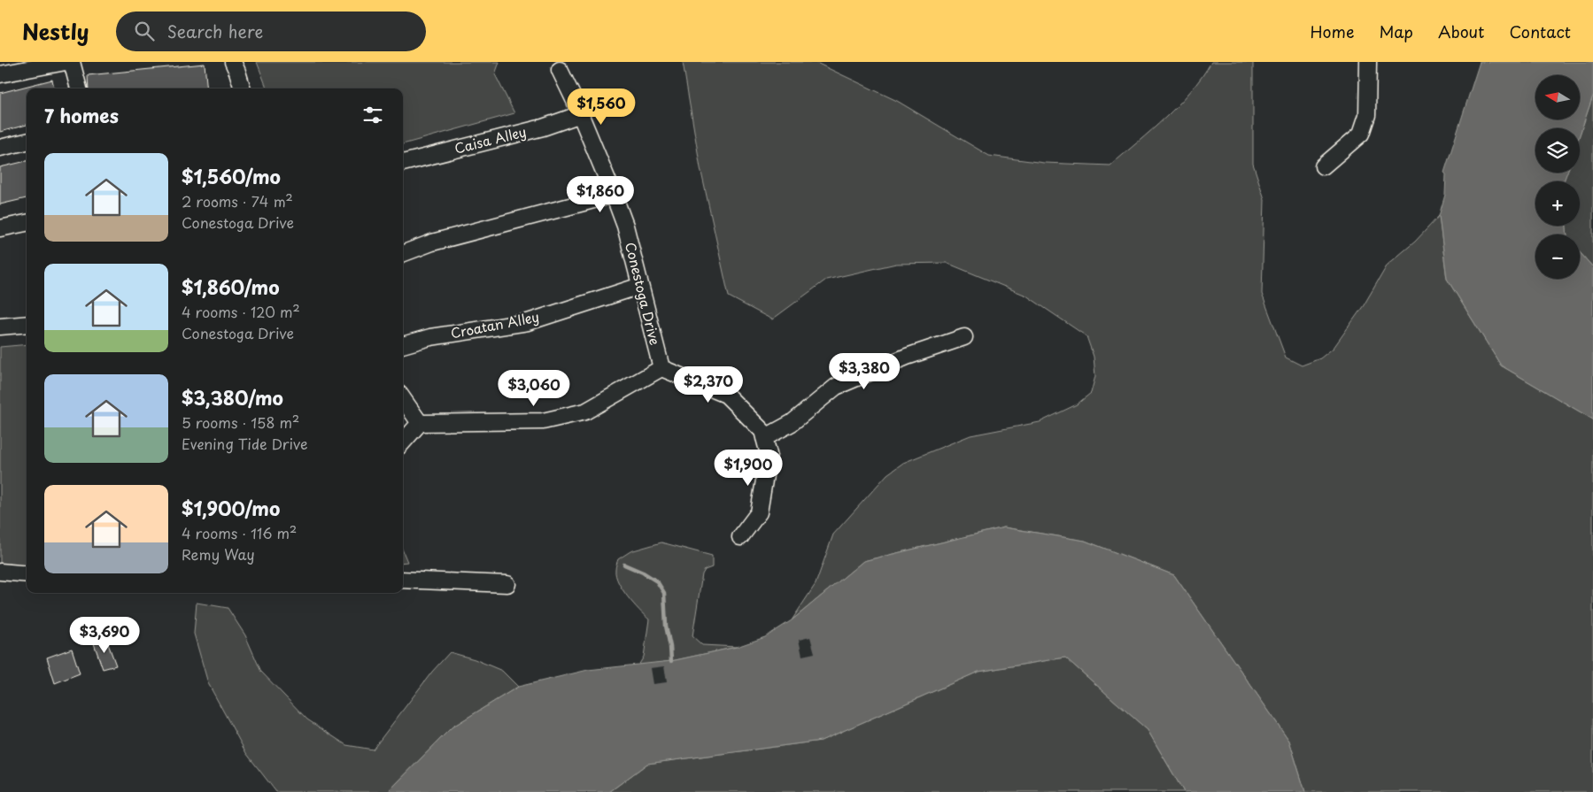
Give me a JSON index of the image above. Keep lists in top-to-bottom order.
{
  "streets": {
    "street": ["Caisa Alley", "Conestoga Drive", "Croatan Alley"]
  },
  "crossings": [
    ["Caisa Alley", "Conestoga Drive"],
    ["Conestoga Drive", "Croatan Alley"]
  ],
  "north": "left",
  "page": {
    "header": "Nestly",
    "search": "Search here",
    "nav": [
      "Home",
      "Map",
      "About",
      "Contact"
    ],
    "map_buttons": ["+", "−"],
    "price": [
      "$1,560",
      "$1,860",
      "$3,380",
      "$2,370",
      "$3,060",
      "$1,900",
      "$3,690"
    ],
    "heading": "7 homes",
    "list": [
      {
        "name": "$1,560/mo",
        "note": "2 rooms · 74 m² · Conestoga Drive"
      },
      {
        "name": "$1,860/mo",
        "note": "4 rooms · 120 m² · Conestoga Drive"
      },
      {
        "name": "$3,380/mo",
        "note": "5 rooms · 158 m² · Evening Tide Drive"
      },
      {
        "name": "$1,900/mo",
        "note": "4 rooms · 116 m² · Remy Way"
      }
    ]
  }
}
